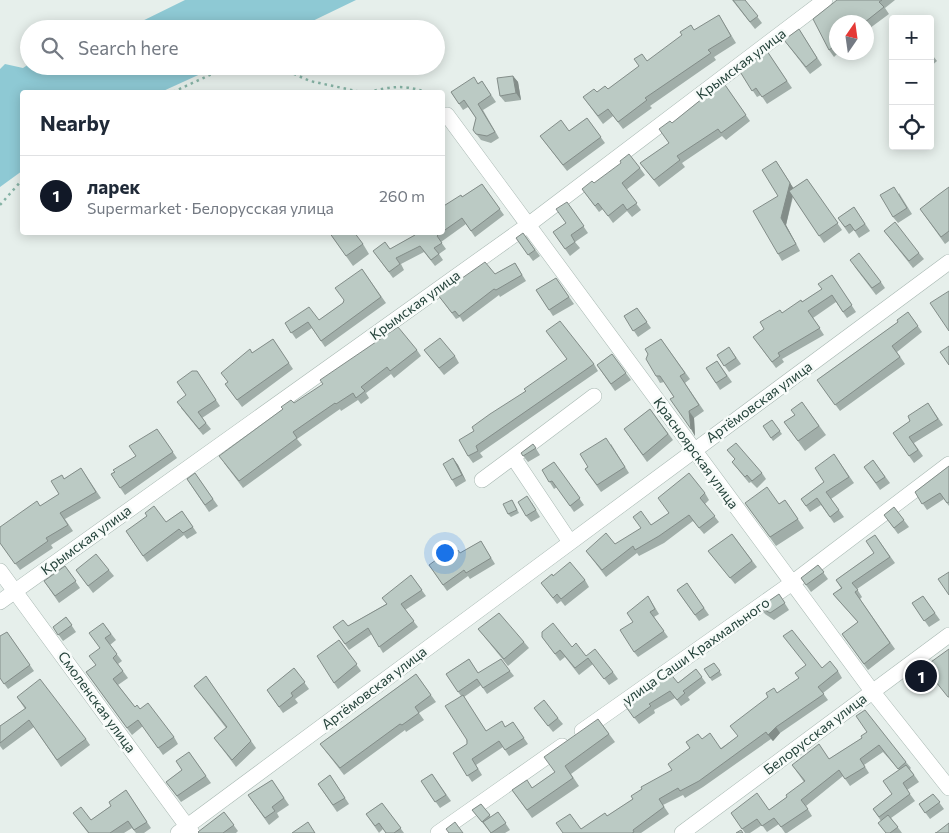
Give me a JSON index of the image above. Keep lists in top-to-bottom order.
{
  "streets": {
    "street": [
      "Крымская улица",
      "Артёмовская улица",
      "Красноярская улица",
      "улица Саши Крахмального",
      "Смоленская улица",
      "Белорусская улица"
    ]
  },
  "crossings": [
    ["Крымская улица", "Красноярская улица"],
    ["Крымская улица", "Смоленская улица"],
    ["Артёмовская улица", "Красноярская улица"],
    ["Артёмовская улица", "Смоленская улица"],
    ["Красноярская улица", "улица Саши Крахмального"],
    ["Красноярская улица", "Белорусская улица"]
  ],
  "north": "top",
  "page": {
    "map_buttons": ["+", "−"],
    "search": "Search here",
    "heading": "Nearby",
    "list": [
      {
        "mark": "1",
        "name": "ларек",
        "note": "Supermarket · Белорусская улица",
        "value": "260 m"
      }
    ],
    "pins": "1"
  }
}
